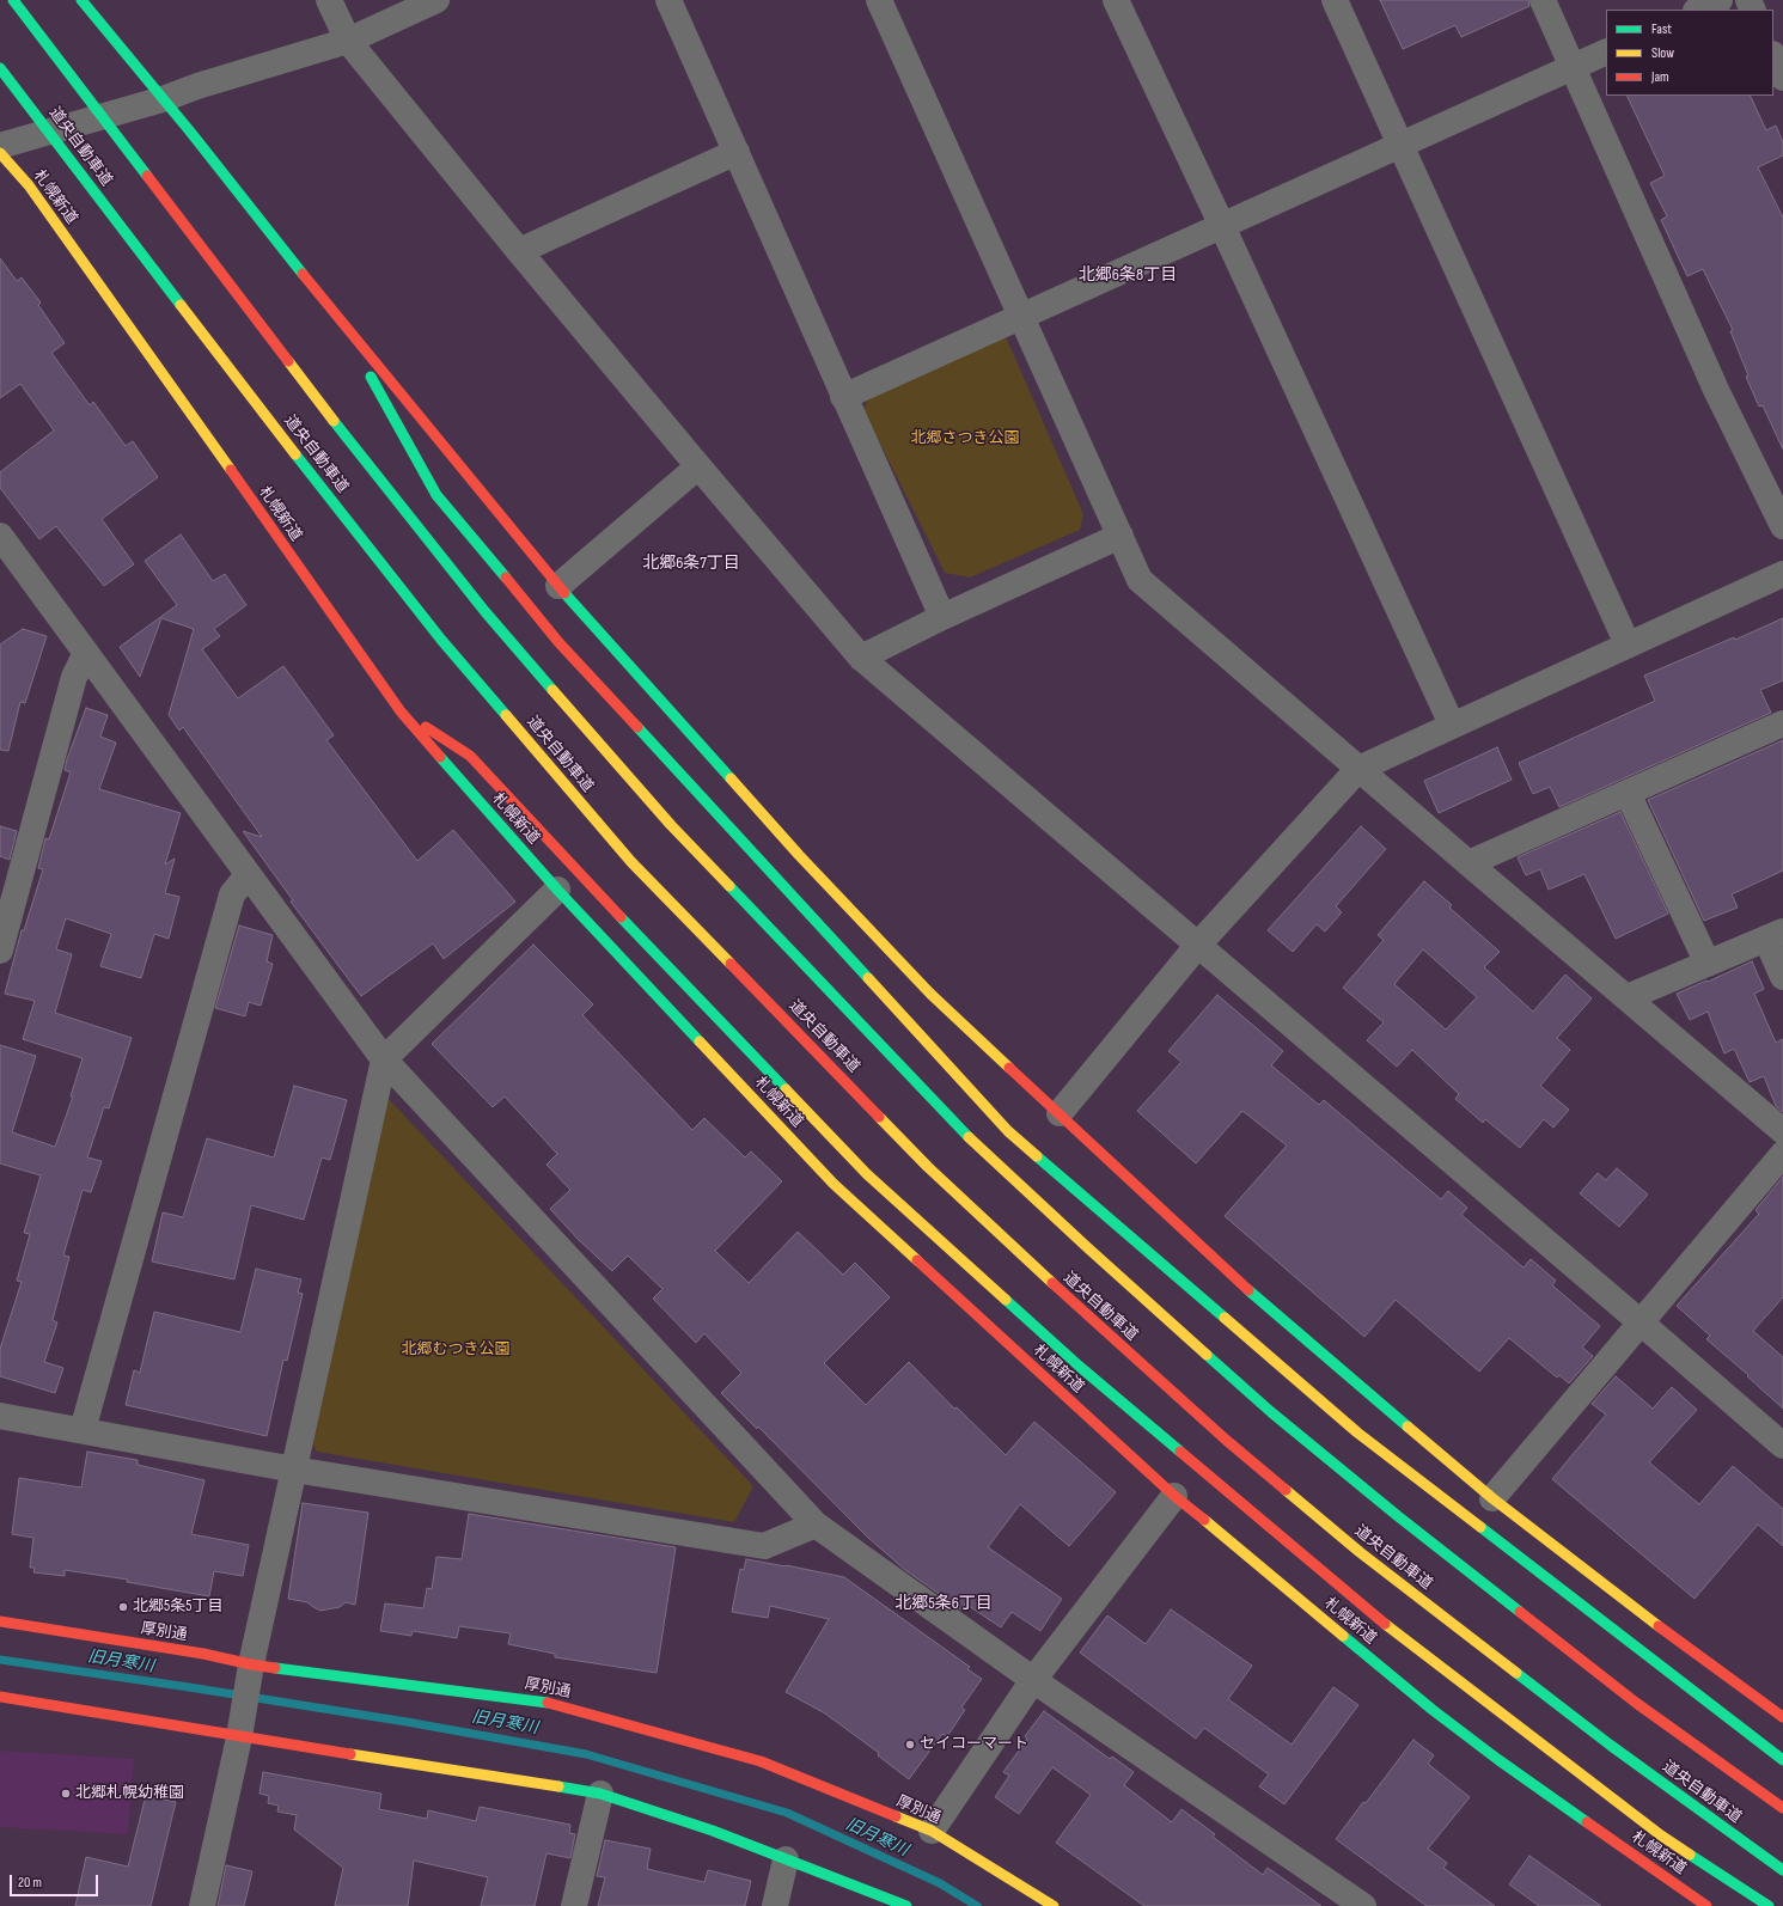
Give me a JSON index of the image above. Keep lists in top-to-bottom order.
{
  "streets": {
    "main road": ["道央自動車道", "札幌新道", "厚別通"]
  },
  "districts": ["北郷6条8丁目", "北郷6条7丁目", "北郷5条6丁目"],
  "water": ["旧月寒川"],
  "parks": ["北郷さつき公園", "北郷むつき公園"],
  "places": ["北郷5条5丁目", "セイコーマート", "北郷札幌幼稚園"],
  "legend": ["Fast", "Slow", "Jam"],
  "scale_bar": "20 m"
}
